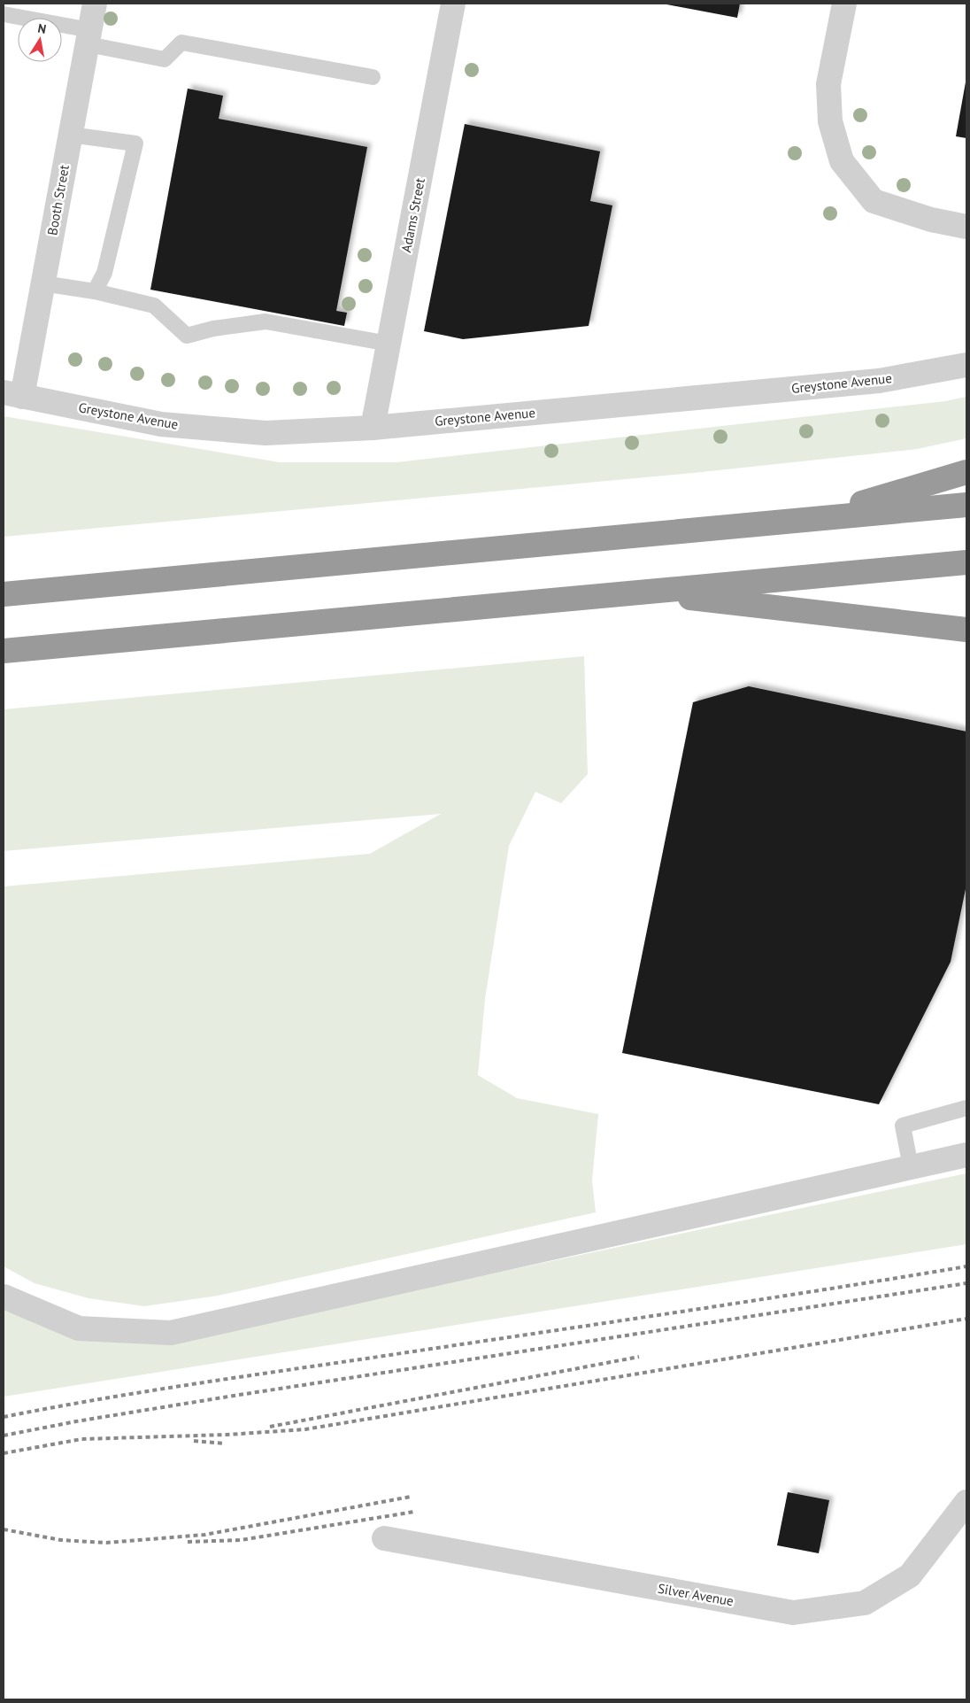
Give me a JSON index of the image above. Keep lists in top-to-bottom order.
{
  "streets": {
    "street": [
      "Booth Street",
      "Adams Street",
      "Greystone Avenue",
      "Silver Avenue"
    ]
  },
  "crossings": [
    ["Booth Street", "Greystone Avenue"],
    ["Adams Street", "Greystone Avenue"]
  ],
  "north": "top"
}
